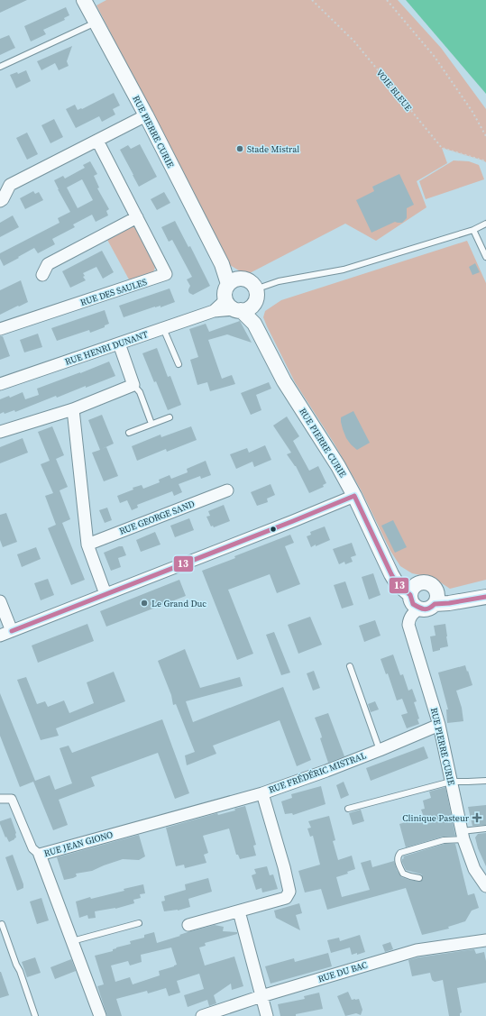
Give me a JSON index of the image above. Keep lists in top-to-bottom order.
{
  "streets": {
    "street": [
      "RUE PIERRE CURIE",
      "RUE DES SAULES",
      "RUE HENRI DUNANT",
      "RUE GEORGE SAND",
      "RUE FRÉDÉRIC MISTRAL",
      "RUE JEAN GIONO",
      "RUE DU BAC"
    ],
    "path": ["VOIE BLEUE"]
  },
  "crossings": [
    ["RUE PIERRE CURIE", "RUE HENRI DUNANT"],
    ["RUE PIERRE CURIE", "RUE FRÉDÉRIC MISTRAL"],
    ["RUE FRÉDÉRIC MISTRAL", "RUE JEAN GIONO"]
  ],
  "places": {
    "other": ["Stade Mistral", "Le Grand Duc"],
    "health": ["Clinique Pasteur"]
  },
  "lines": ["transit line 13"]
}
